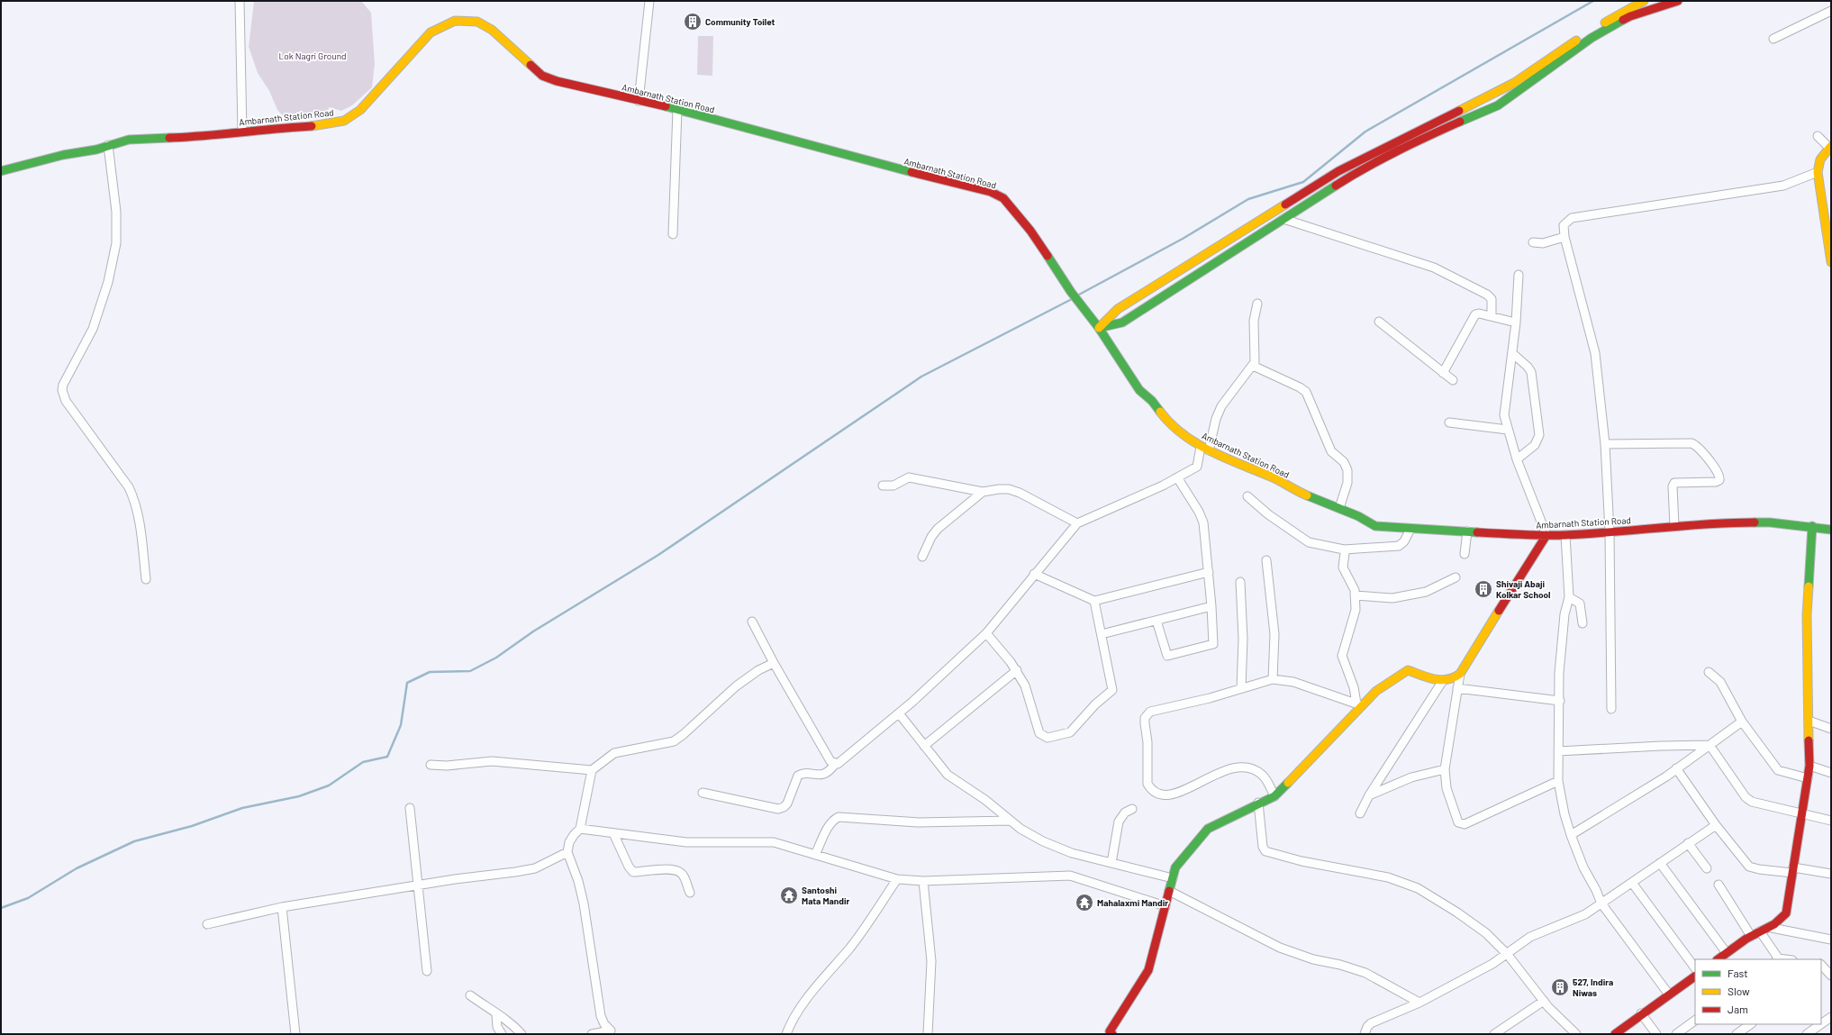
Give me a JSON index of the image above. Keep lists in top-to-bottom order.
{
  "streets": {
    "main road": ["Ambarnath Station Road"]
  },
  "parks": ["Lok Nagri Ground"],
  "places": {
    "building": ["Community Toilet", "Shivaji Abaji Kolkar School", "527, Indira Niwas"],
    "temple": ["Santoshi Mata Mandir", "Mahalaxmi Mandir"]
  },
  "legend": ["Fast", "Slow", "Jam"]
}
